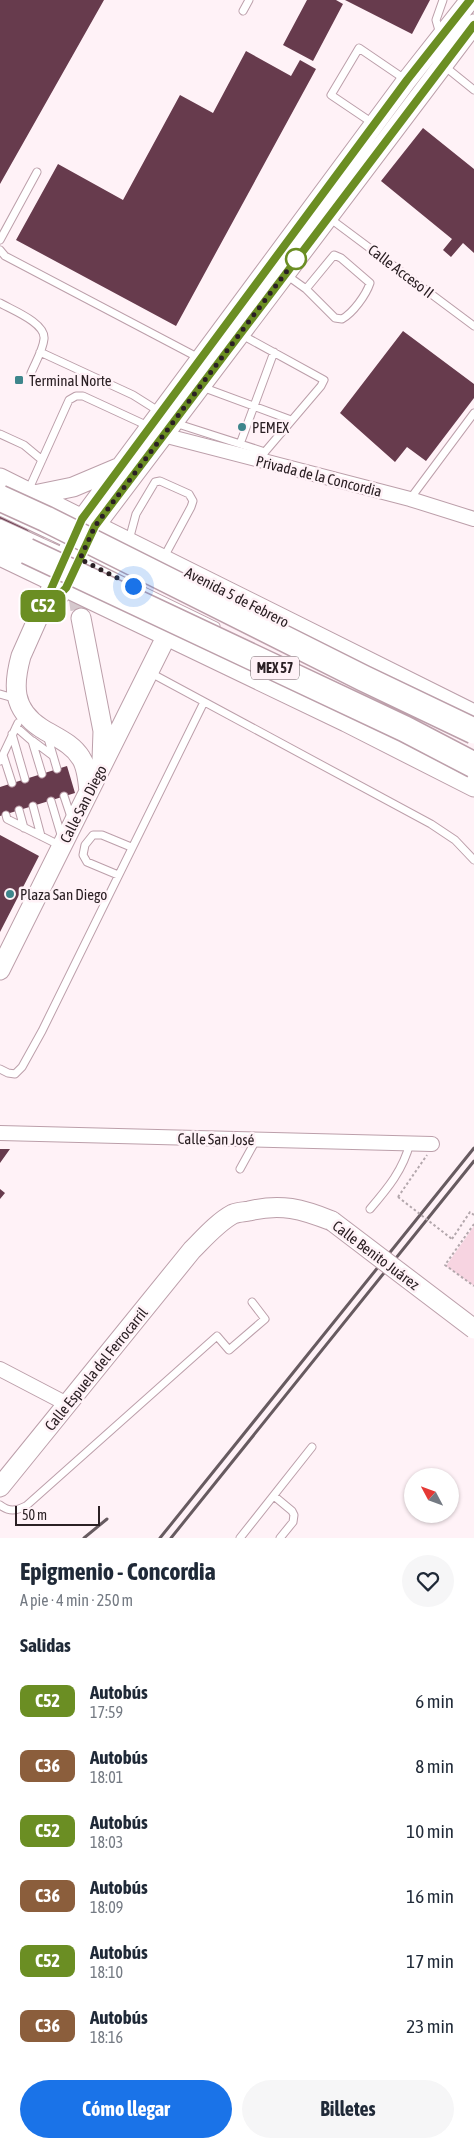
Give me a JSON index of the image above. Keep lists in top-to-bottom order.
{
  "streets": {
    "highway": ["Avenida 5 de Febrero", "MEX 57"],
    "main road": ["Calle San Diego", "Calle Benito Juárez", "Calle Espuela del Ferrocarril"],
    "street": ["Privada de la Concordia", "Calle San José"],
    "lane": ["Calle Acceso II"]
  },
  "crossings": [
    ["Calle Benito Juárez", "Calle Espuela del Ferrocarril"]
  ],
  "places": {
    "transit": ["Terminal Norte"],
    "other": ["PEMEX", "Plaza San Diego"]
  },
  "lines": ["bus line C52"],
  "scale_bar": "50 m",
  "north": "top left",
  "page": {
    "on_map": "C52",
    "scale": "50 m",
    "heading": [
      ["Epigmenio - Concordia", "A pie · 4 min · 250 m"],
      "Salidas"
    ],
    "list": [
      {
        "mark": "C52",
        "name": "Autobús",
        "note": "17:59",
        "value": "6 min"
      },
      {
        "mark": "C36",
        "name": "Autobús",
        "note": "18:01",
        "value": "8 min"
      },
      {
        "mark": "C52",
        "name": "Autobús",
        "note": "18:03",
        "value": "10 min"
      },
      {
        "mark": "C36",
        "name": "Autobús",
        "note": "18:09",
        "value": "16 min"
      },
      {
        "mark": "C52",
        "name": "Autobús",
        "note": "18:10",
        "value": "17 min"
      },
      {
        "mark": "C36",
        "name": "Autobús",
        "note": "18:16",
        "value": "23 min"
      }
    ],
    "buttons": ["Cómo llegar", "Billetes"]
  }
}
